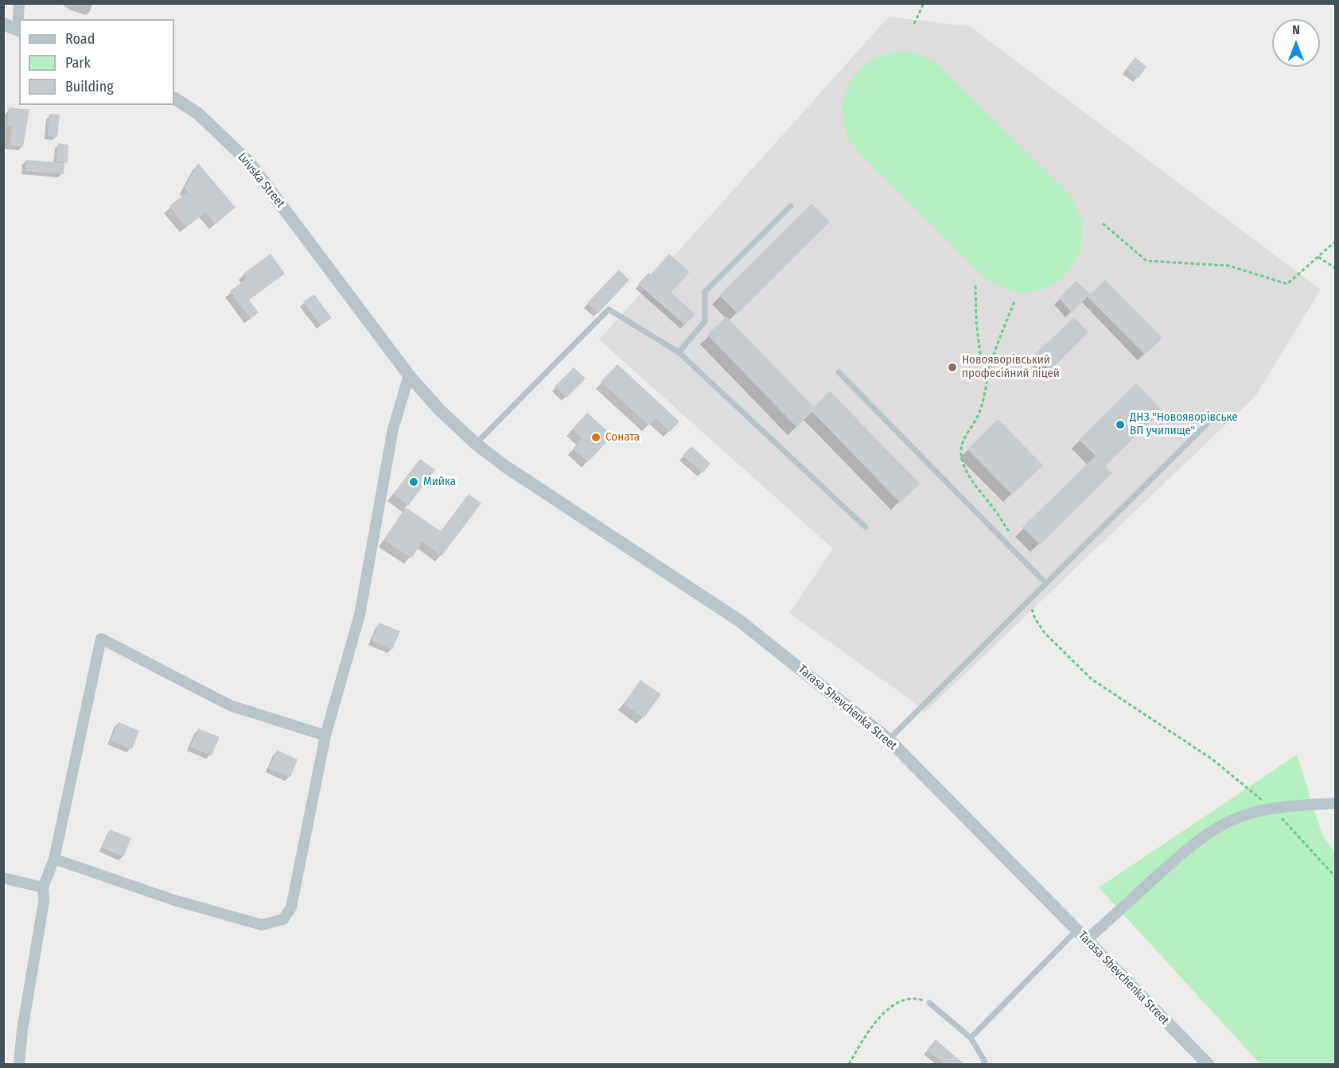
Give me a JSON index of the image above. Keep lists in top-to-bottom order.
{
  "streets": {
    "street": ["Lvivska Street", "Tarasa Shevchenka Street"]
  },
  "crossings": [
    ["Lvivska Street", "Tarasa Shevchenka Street"]
  ],
  "places": [
    "Новояворівський професійний ліцей",
    "ДНЗ \"Новояворівське ВП училище\"",
    "Соната",
    "Мийка"
  ],
  "legend": ["Road", "Park", "Building"],
  "north": "top"
}
